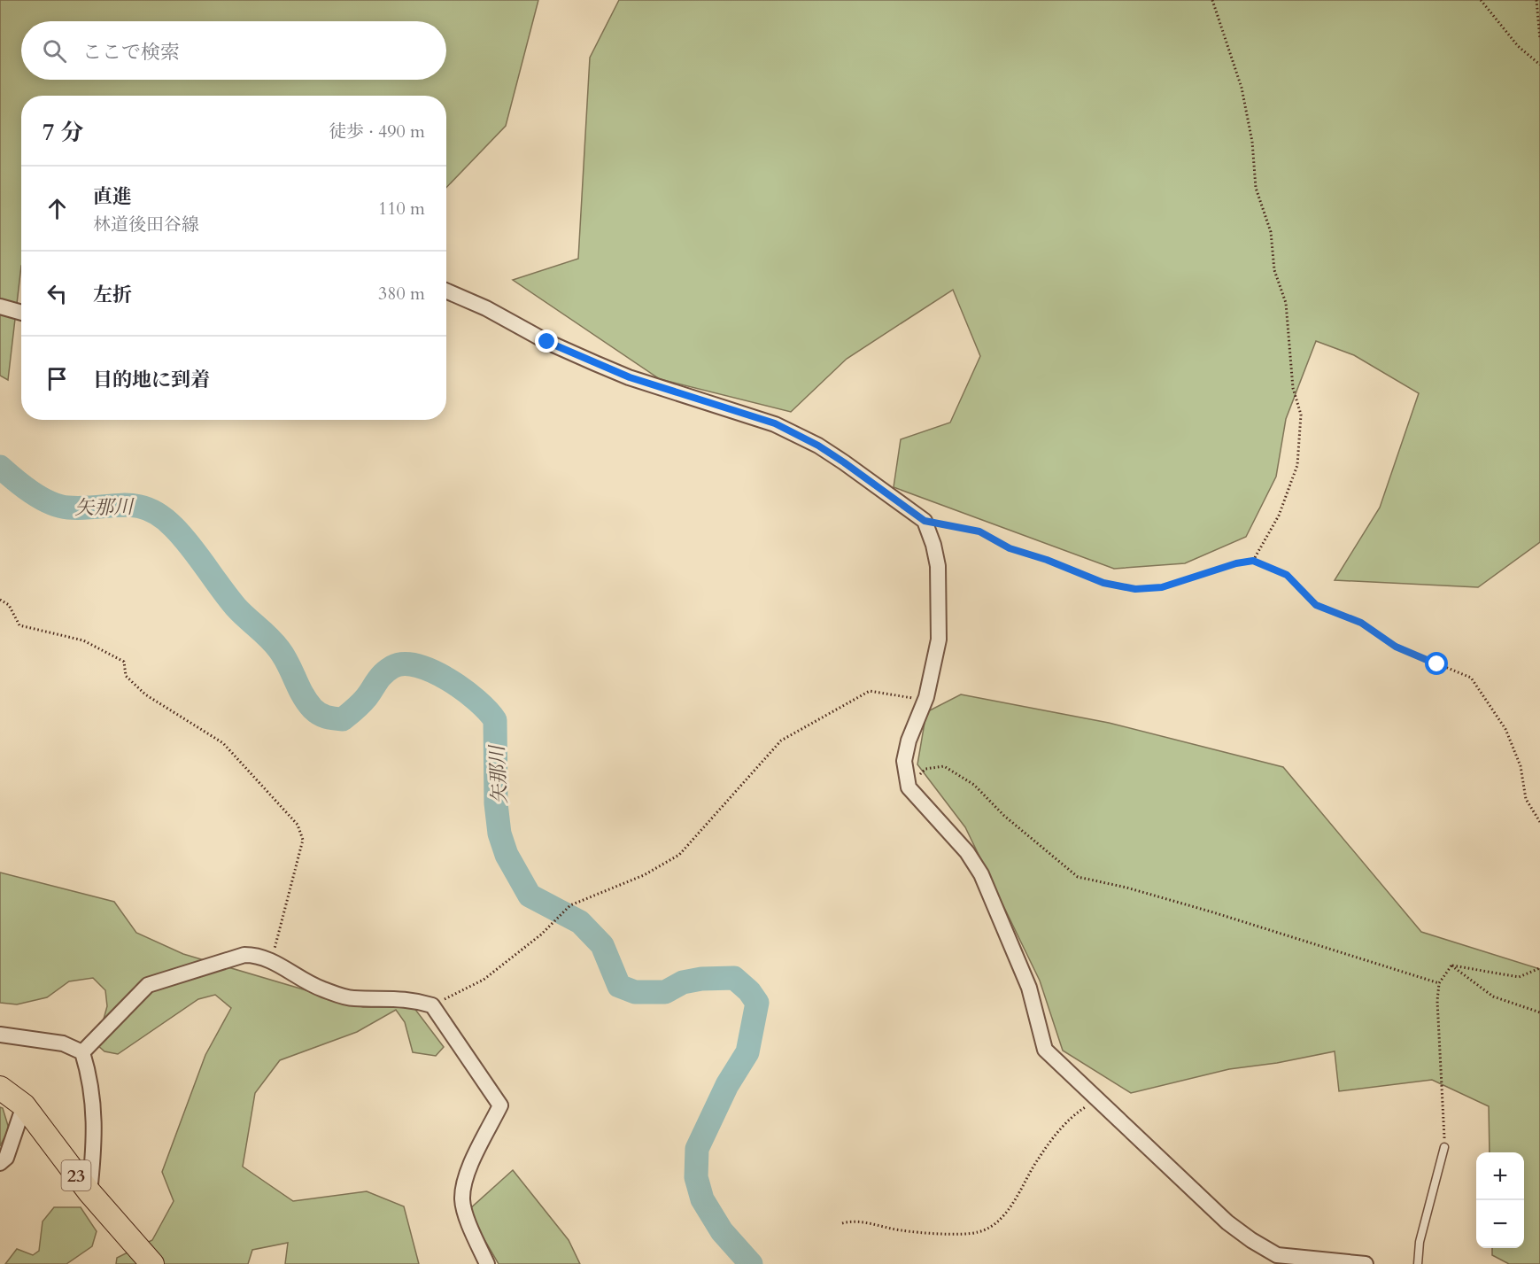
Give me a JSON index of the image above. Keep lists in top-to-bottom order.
{
  "streets": {
    "main road": ["23"]
  },
  "water": ["矢那川"],
  "page": {
    "search": "ここで検索",
    "heading": ["7 分", "徒歩 · 490 m"],
    "list": [
      ["直進", "林道後田谷線", "110 m"],
      ["左折", "380 m"],
      "目的地に到着"
    ],
    "map_buttons": ["+", "−"]
  }
}
